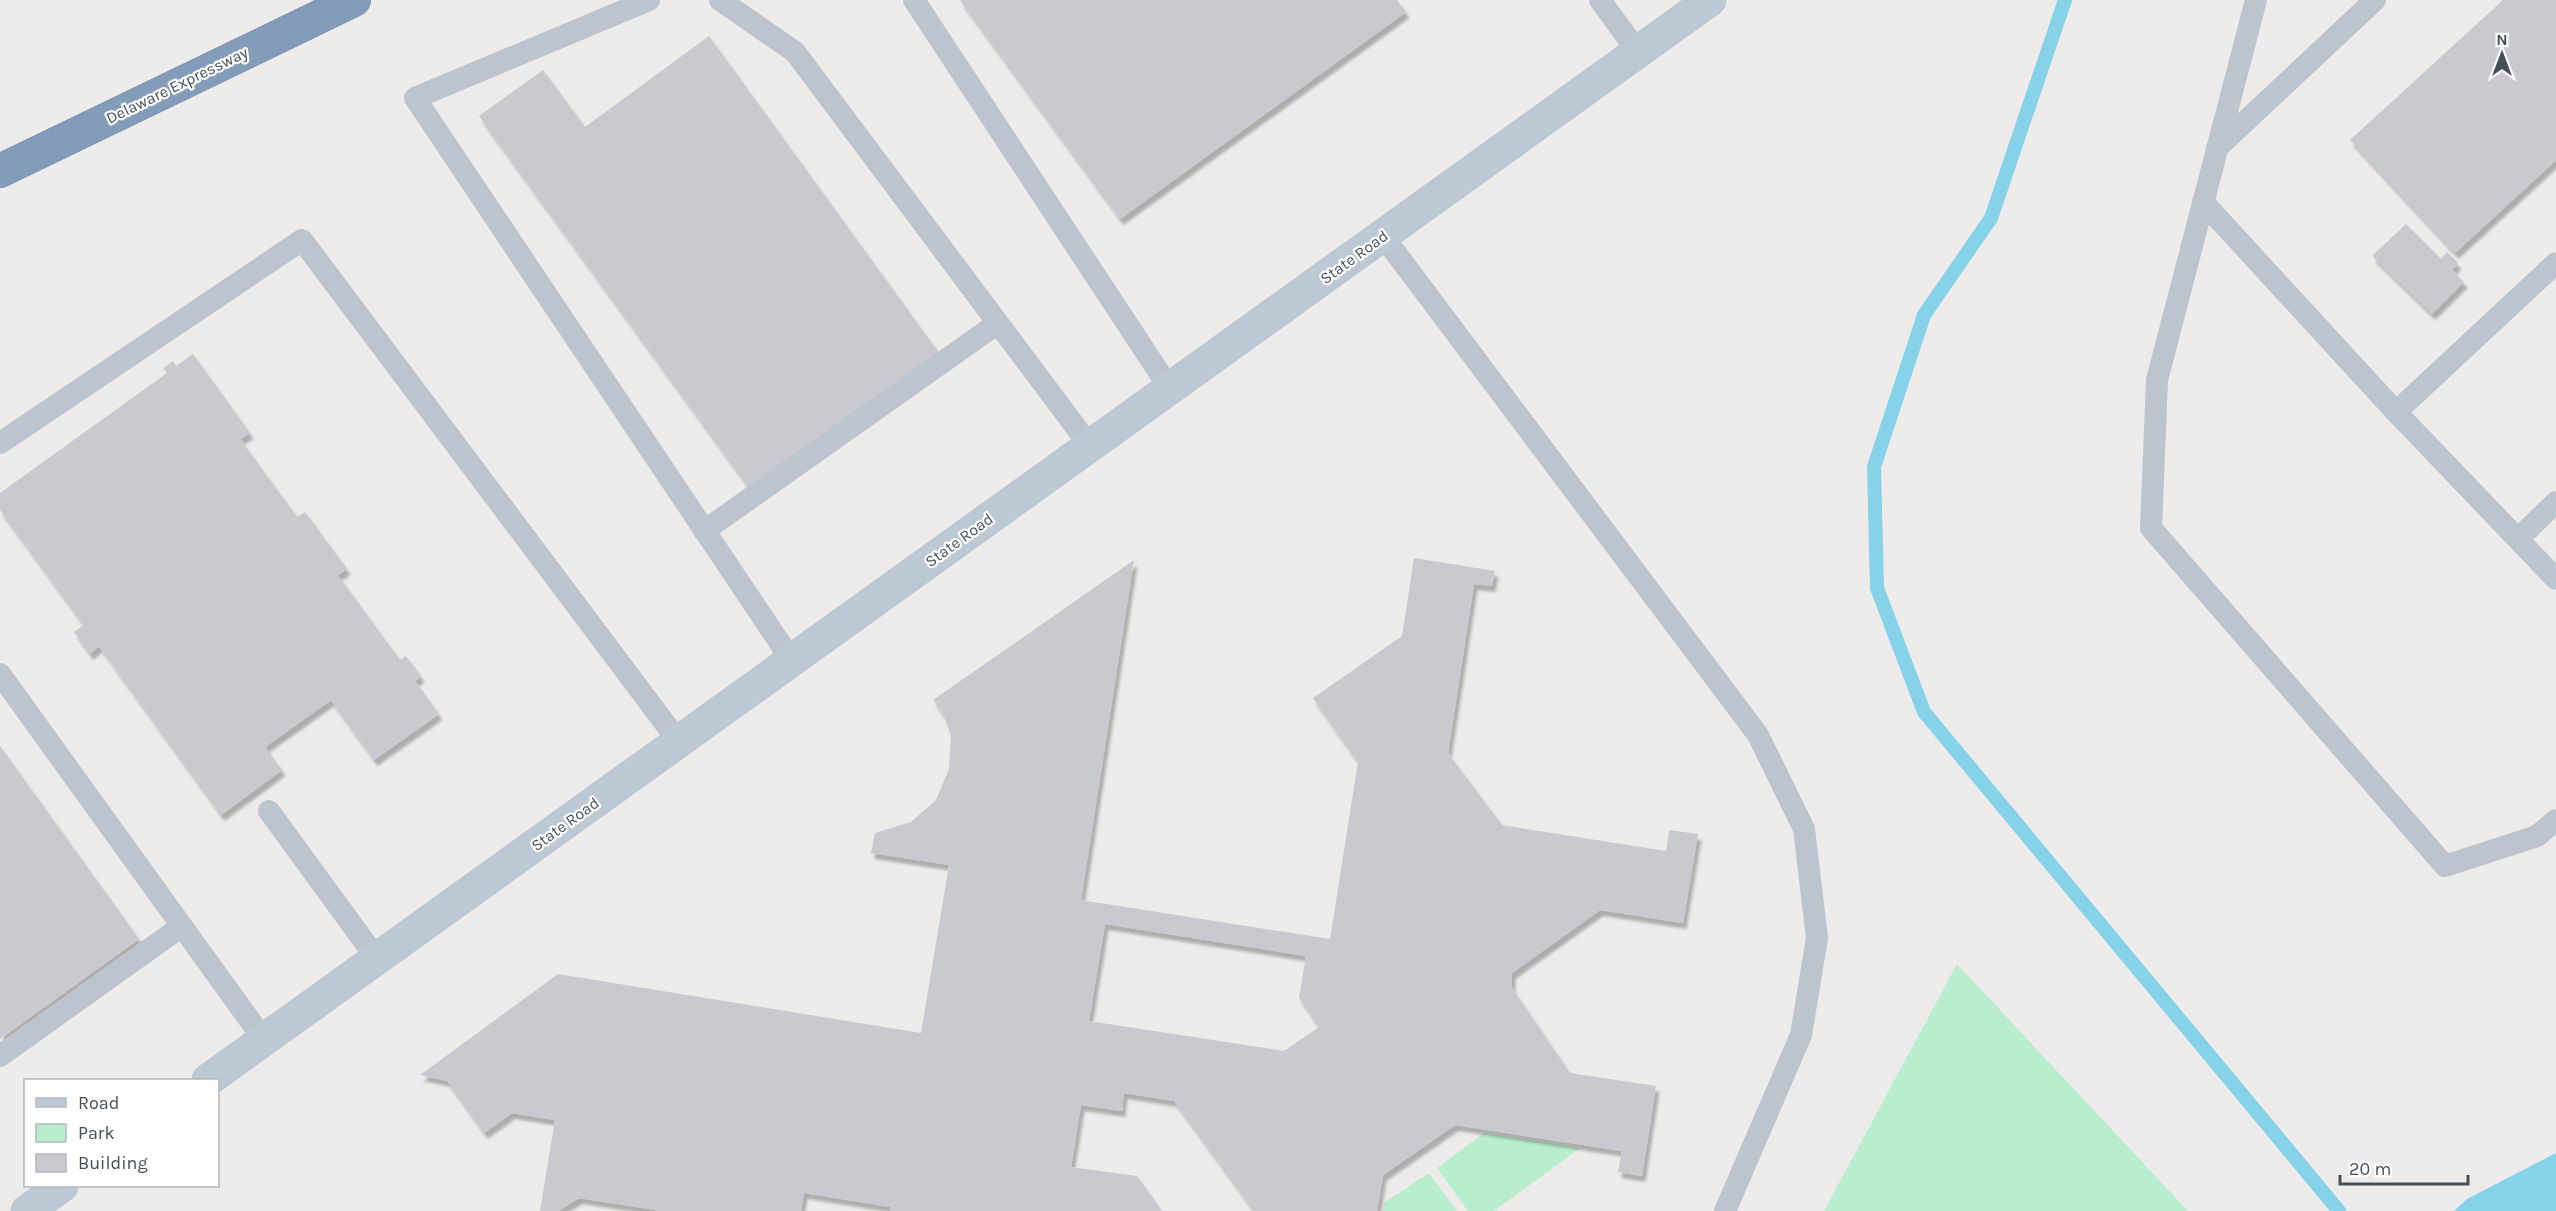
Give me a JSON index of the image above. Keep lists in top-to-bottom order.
{
  "streets": {
    "highway": ["Delaware Expressway"],
    "main road": ["State Road"]
  },
  "legend": ["Road", "Park", "Building"],
  "scale_bar": "20 m",
  "north": "top"
}
